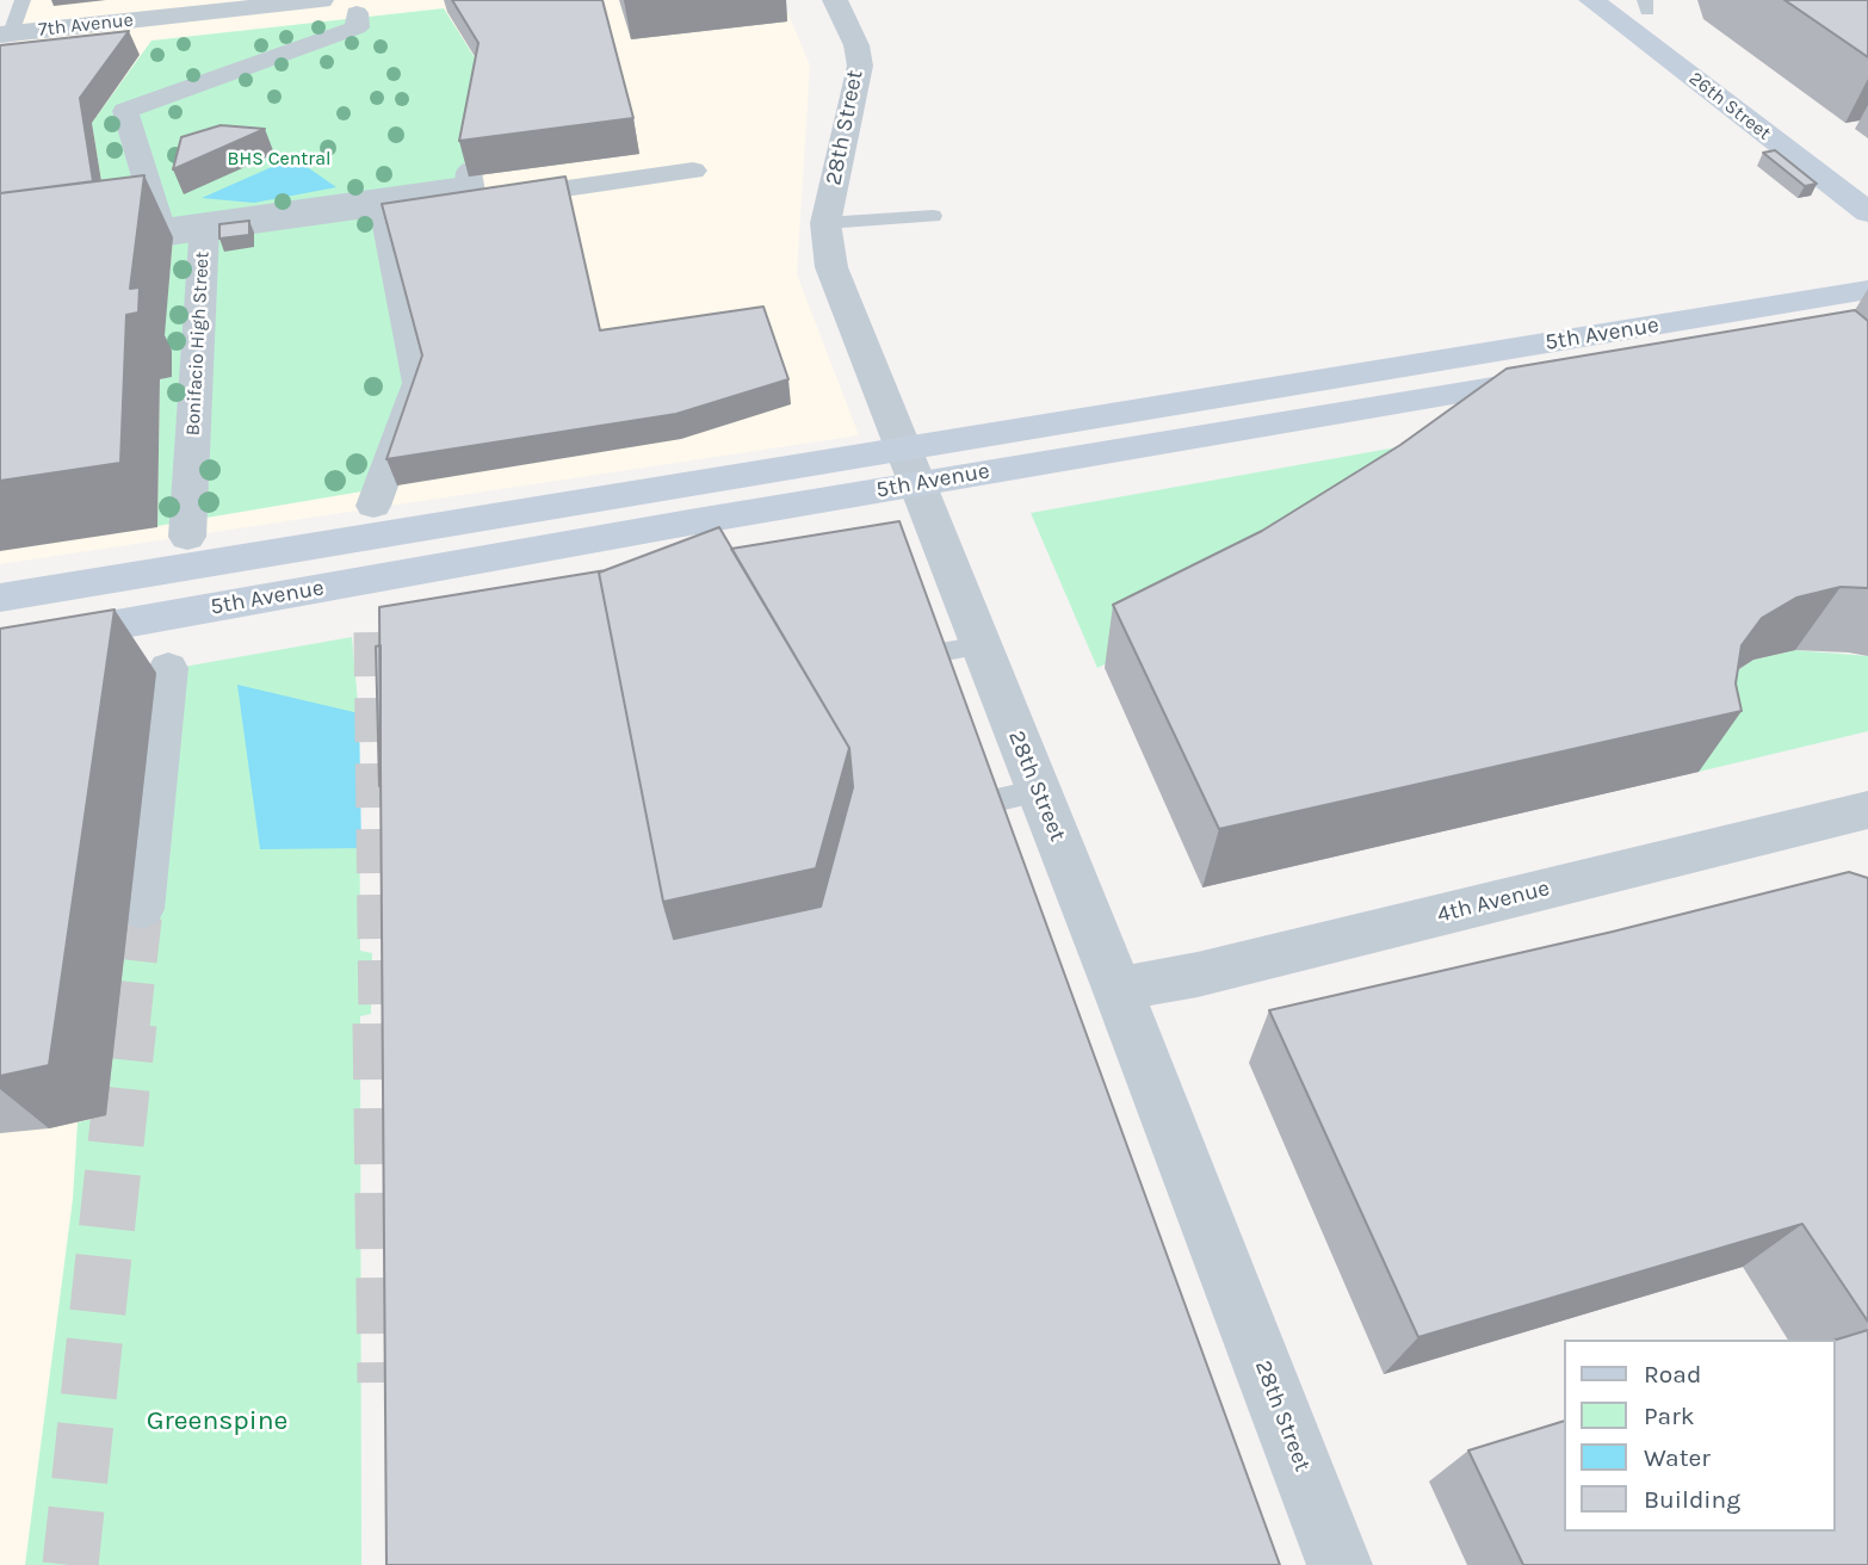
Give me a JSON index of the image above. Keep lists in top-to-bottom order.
{
  "streets": {
    "main road": ["26th Street", "5th Avenue"],
    "street": [
      "7th Avenue",
      "28th Street",
      "Bonifacio High Street",
      "4th Avenue"
    ]
  },
  "crossings": [
    ["28th Street", "5th Avenue"],
    ["28th Street", "4th Avenue"]
  ],
  "parks": ["BHS Central", "Greenspine"],
  "legend": [
    "Road",
    "Park",
    "Water",
    "Building"
  ]
}
